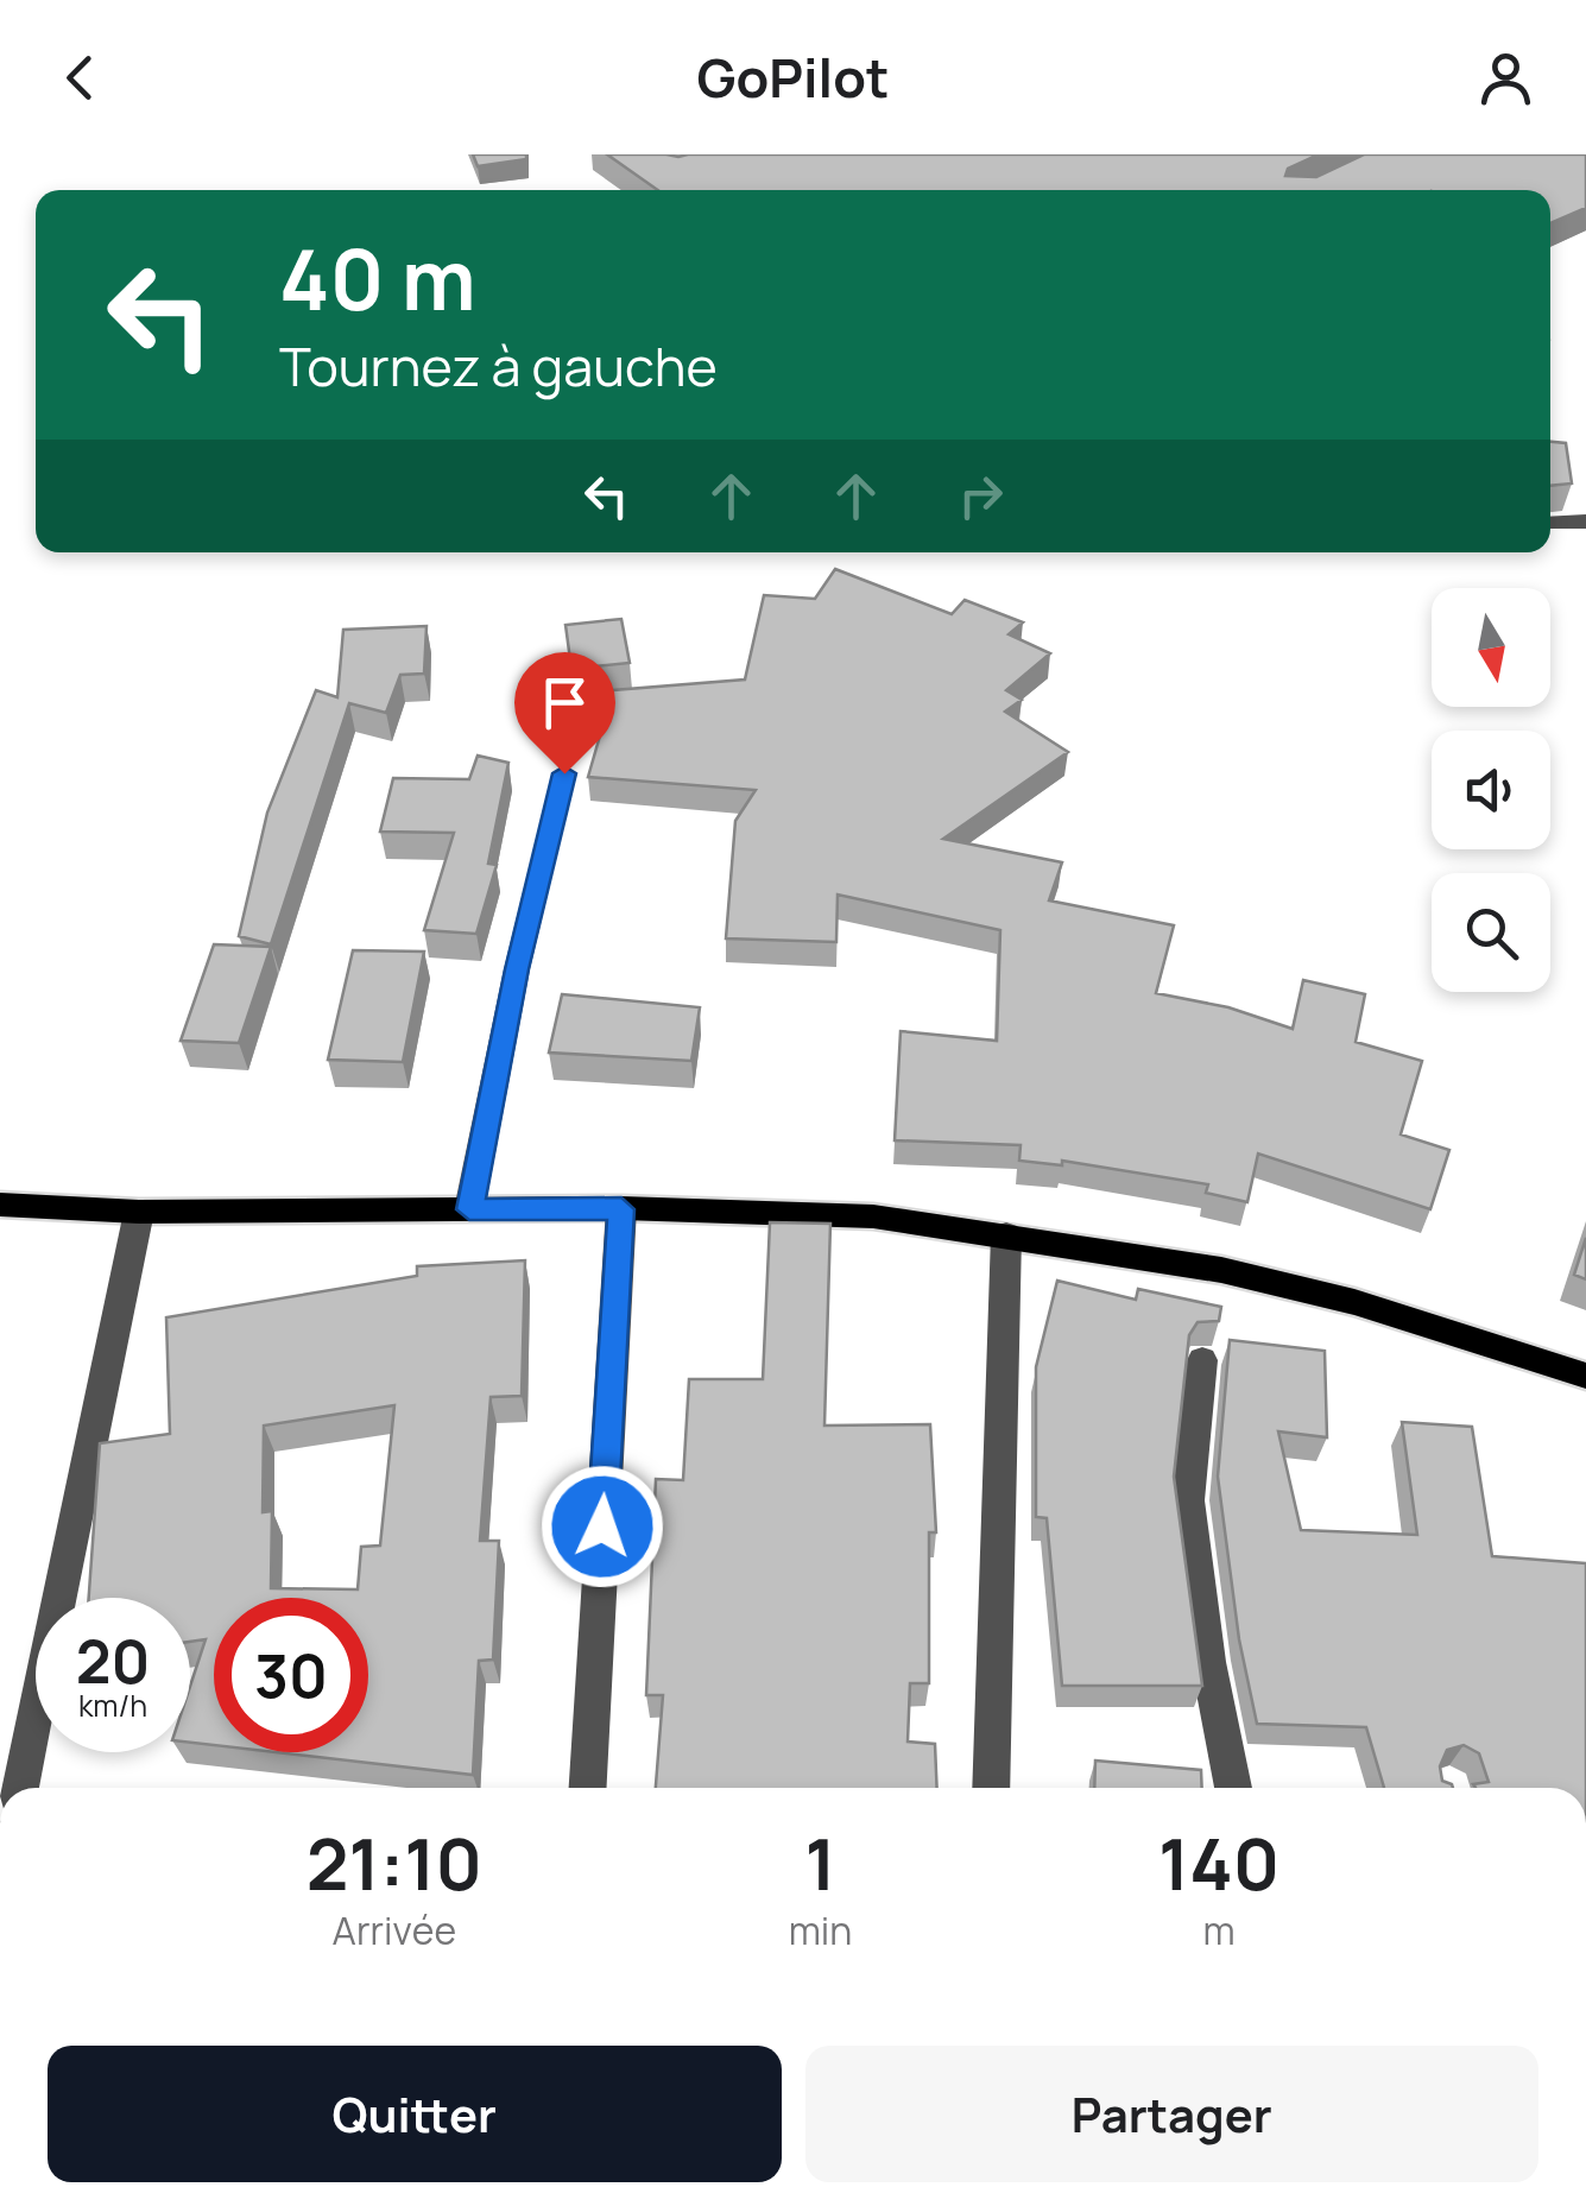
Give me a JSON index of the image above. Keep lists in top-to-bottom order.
{
  "north": "bottom",
  "page": {
    "header": "GoPilot",
    "turn": ["40 m", "Tournez à gauche"],
    "speed": "20 km/h",
    "limit": "30",
    "eta": [
      "21:10",
      "Arrivée",
      "1",
      "min",
      "140",
      "m"
    ],
    "buttons": ["Quitter", "Partager"]
  }
}
